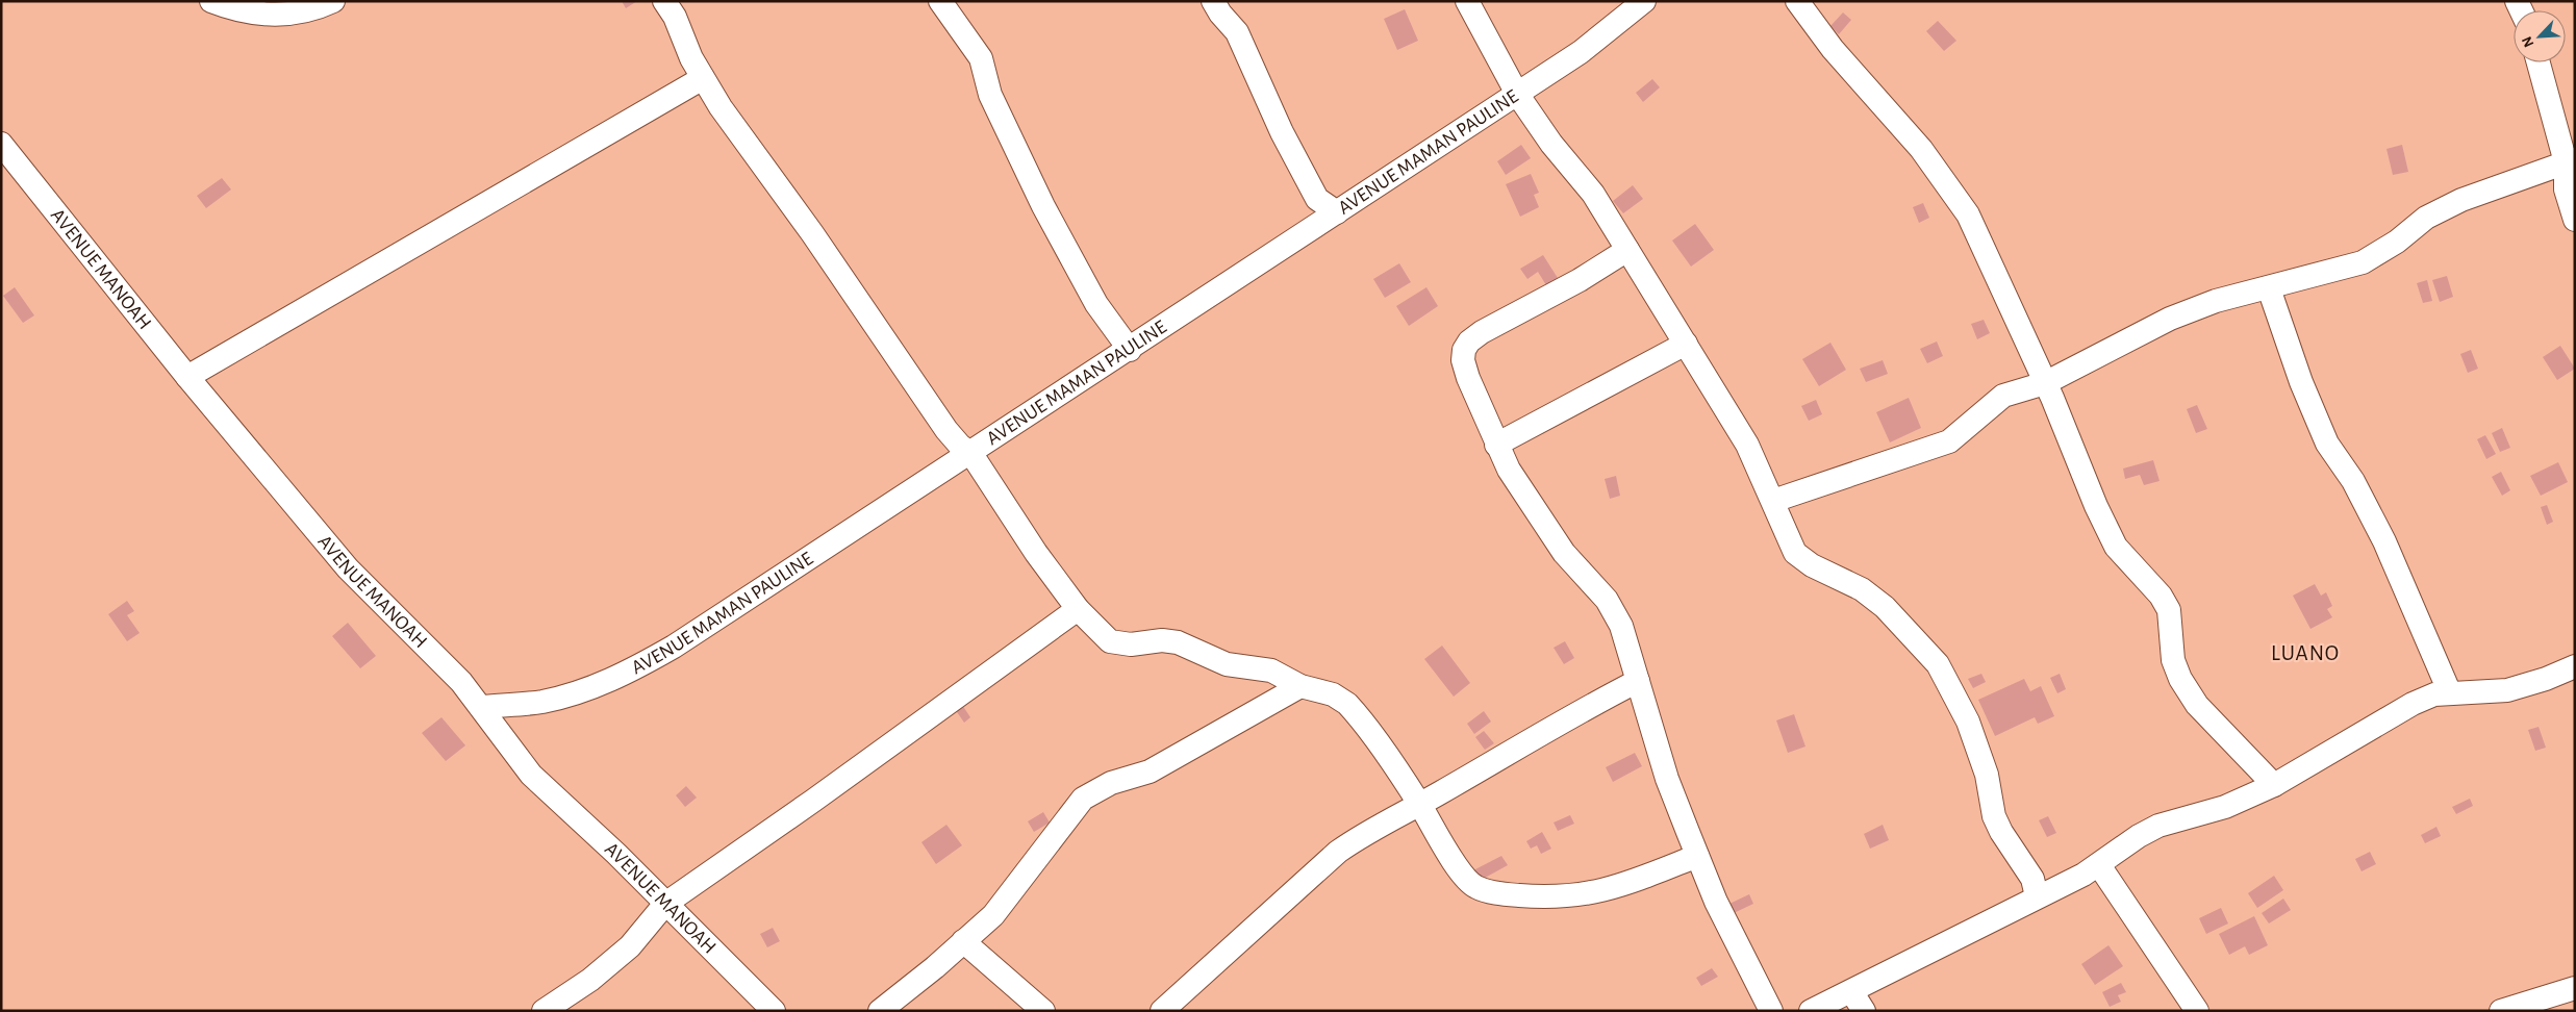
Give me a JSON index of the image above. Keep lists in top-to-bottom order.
{
  "streets": {
    "street": ["AVENUE MAMAN PAULINE", "AVENUE MANOAH"]
  },
  "crossings": [
    ["AVENUE MAMAN PAULINE", "AVENUE MANOAH"]
  ],
  "districts": ["LUANO"],
  "north": "bottom left"
}
